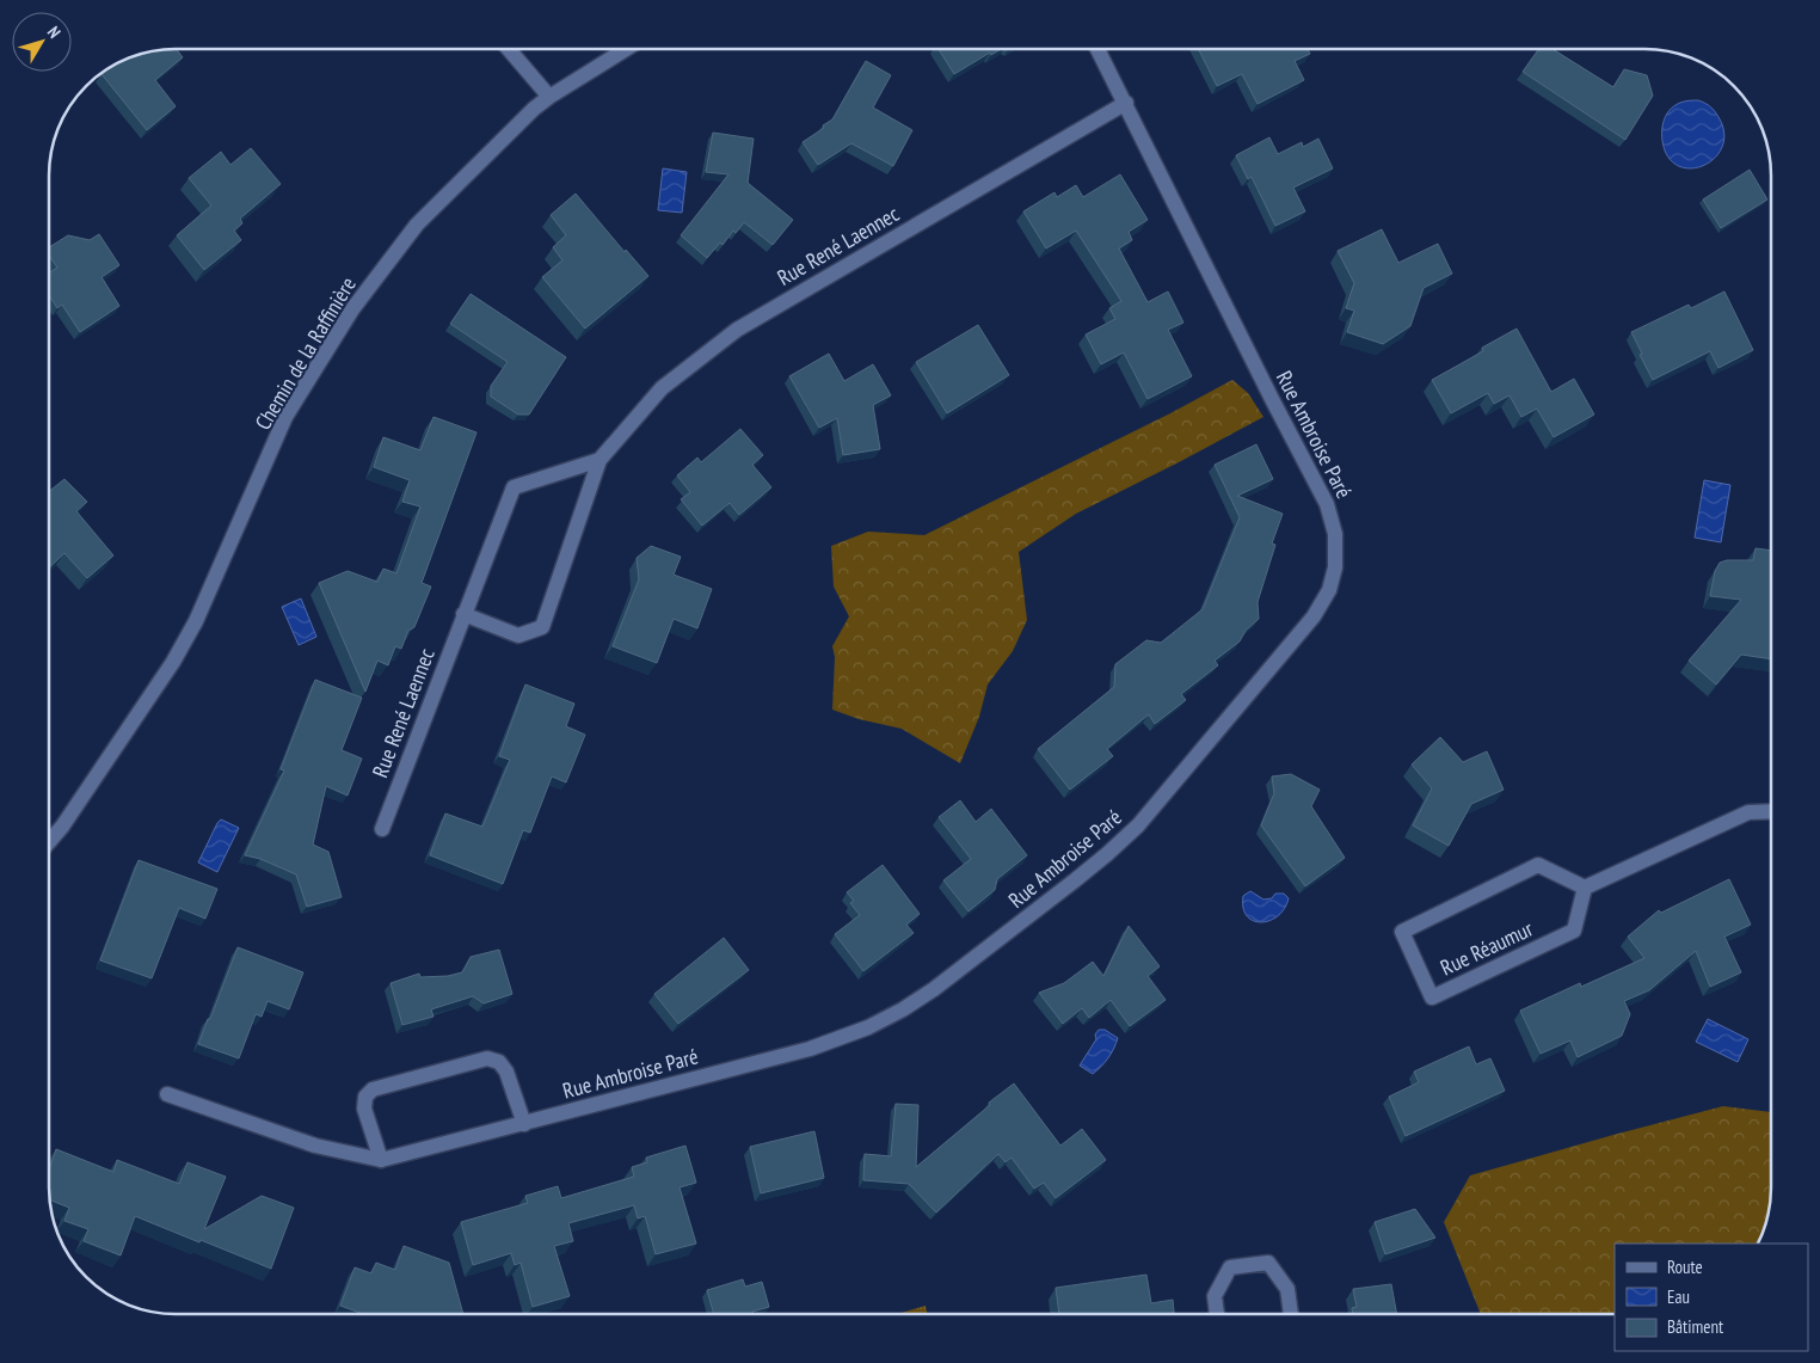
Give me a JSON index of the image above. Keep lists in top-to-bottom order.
{
  "streets": {
    "street": [
      "Rue René Laennec",
      "Chemin de la Raffinière",
      "Rue Ambroise Paré",
      "Rue Réaumur"
    ]
  },
  "crossings": [
    ["Rue René Laennec", "Rue Ambroise Paré"]
  ],
  "legend": ["Route", "Eau", "Bâtiment"],
  "north": "top right"
}
